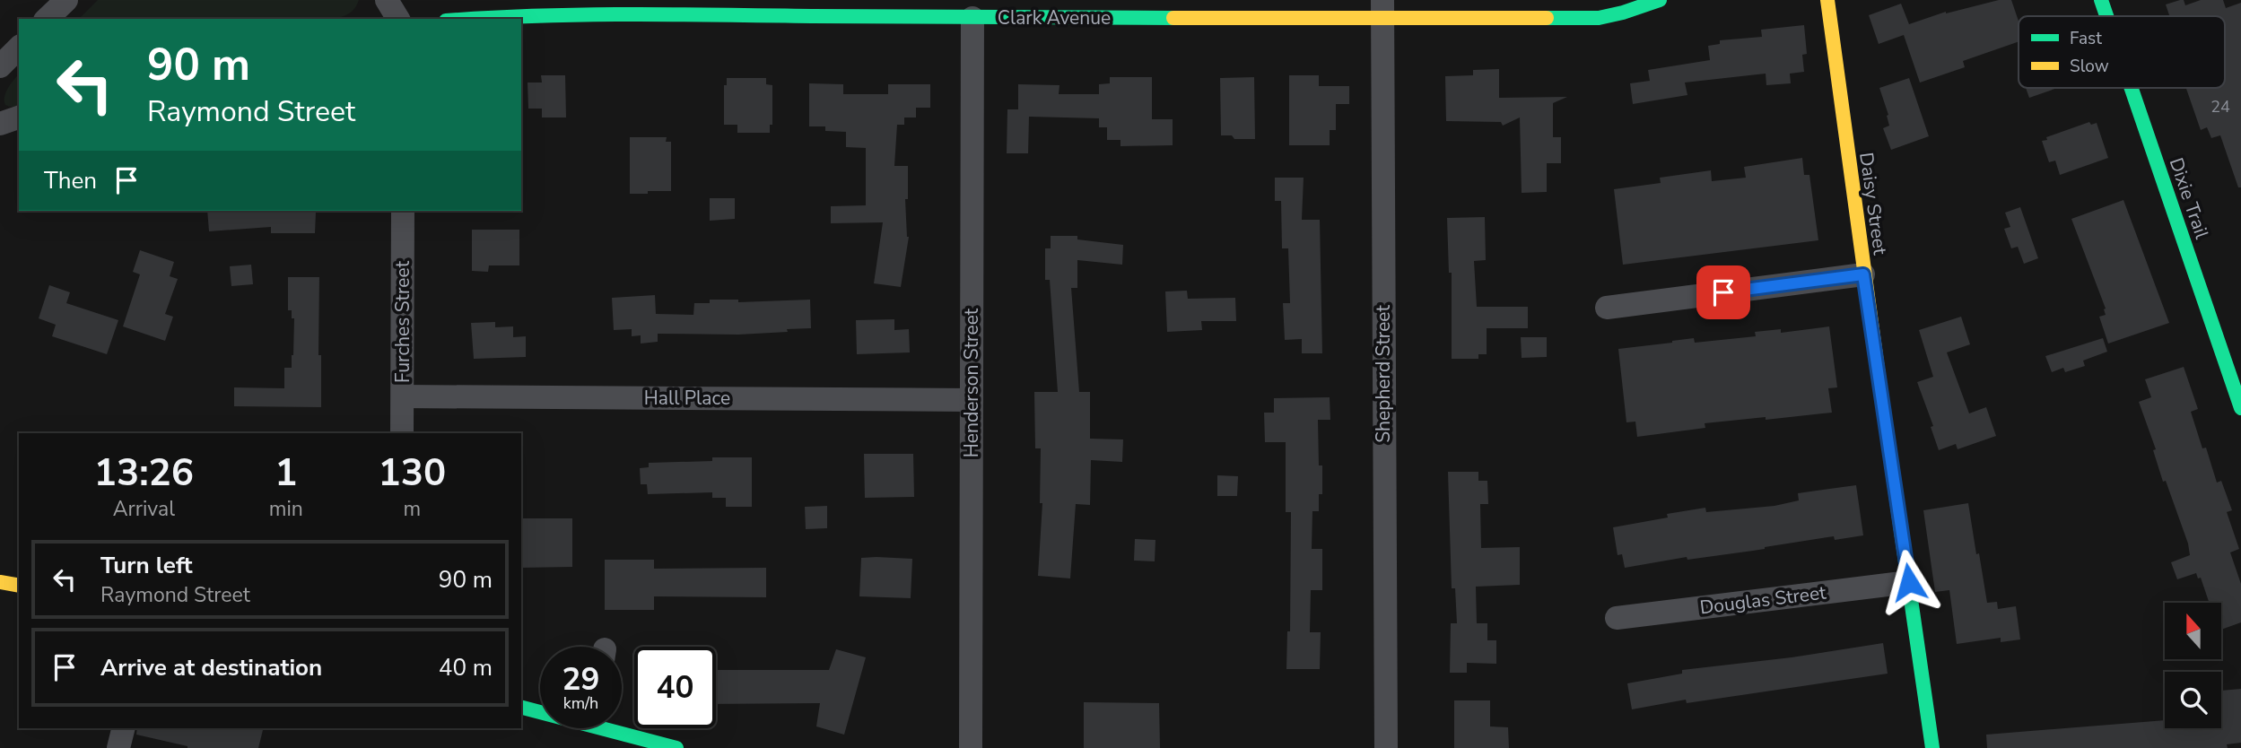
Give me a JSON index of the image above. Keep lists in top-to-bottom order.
{
  "streets": {
    "street": [
      "Clark Avenue",
      "Dixie Trail",
      "Daisy Street",
      "Furches Street",
      "Shepherd Street",
      "Henderson Street",
      "Hall Place",
      "Douglas Street"
    ]
  },
  "crossings": [
    ["Clark Avenue", "Shepherd Street"],
    ["Clark Avenue", "Henderson Street"],
    ["Daisy Street", "Douglas Street"],
    ["Furches Street", "Hall Place"],
    ["Henderson Street", "Hall Place"]
  ],
  "house_numbers": ["24"],
  "legend": ["Fast", "Slow"],
  "north": "top",
  "page": {
    "turn": ["90 m", "Raymond Street"],
    "then": "Then",
    "eta": [
      "13:26",
      "Arrival",
      "1",
      "min",
      "130",
      "m"
    ],
    "list": [
      {
        "name": "Turn left",
        "note": "Raymond Street",
        "value": "90 m"
      },
      {
        "name": "Arrive at destination",
        "value": "40 m"
      }
    ],
    "speed": "29 km/h",
    "limit": "40"
  }
}
